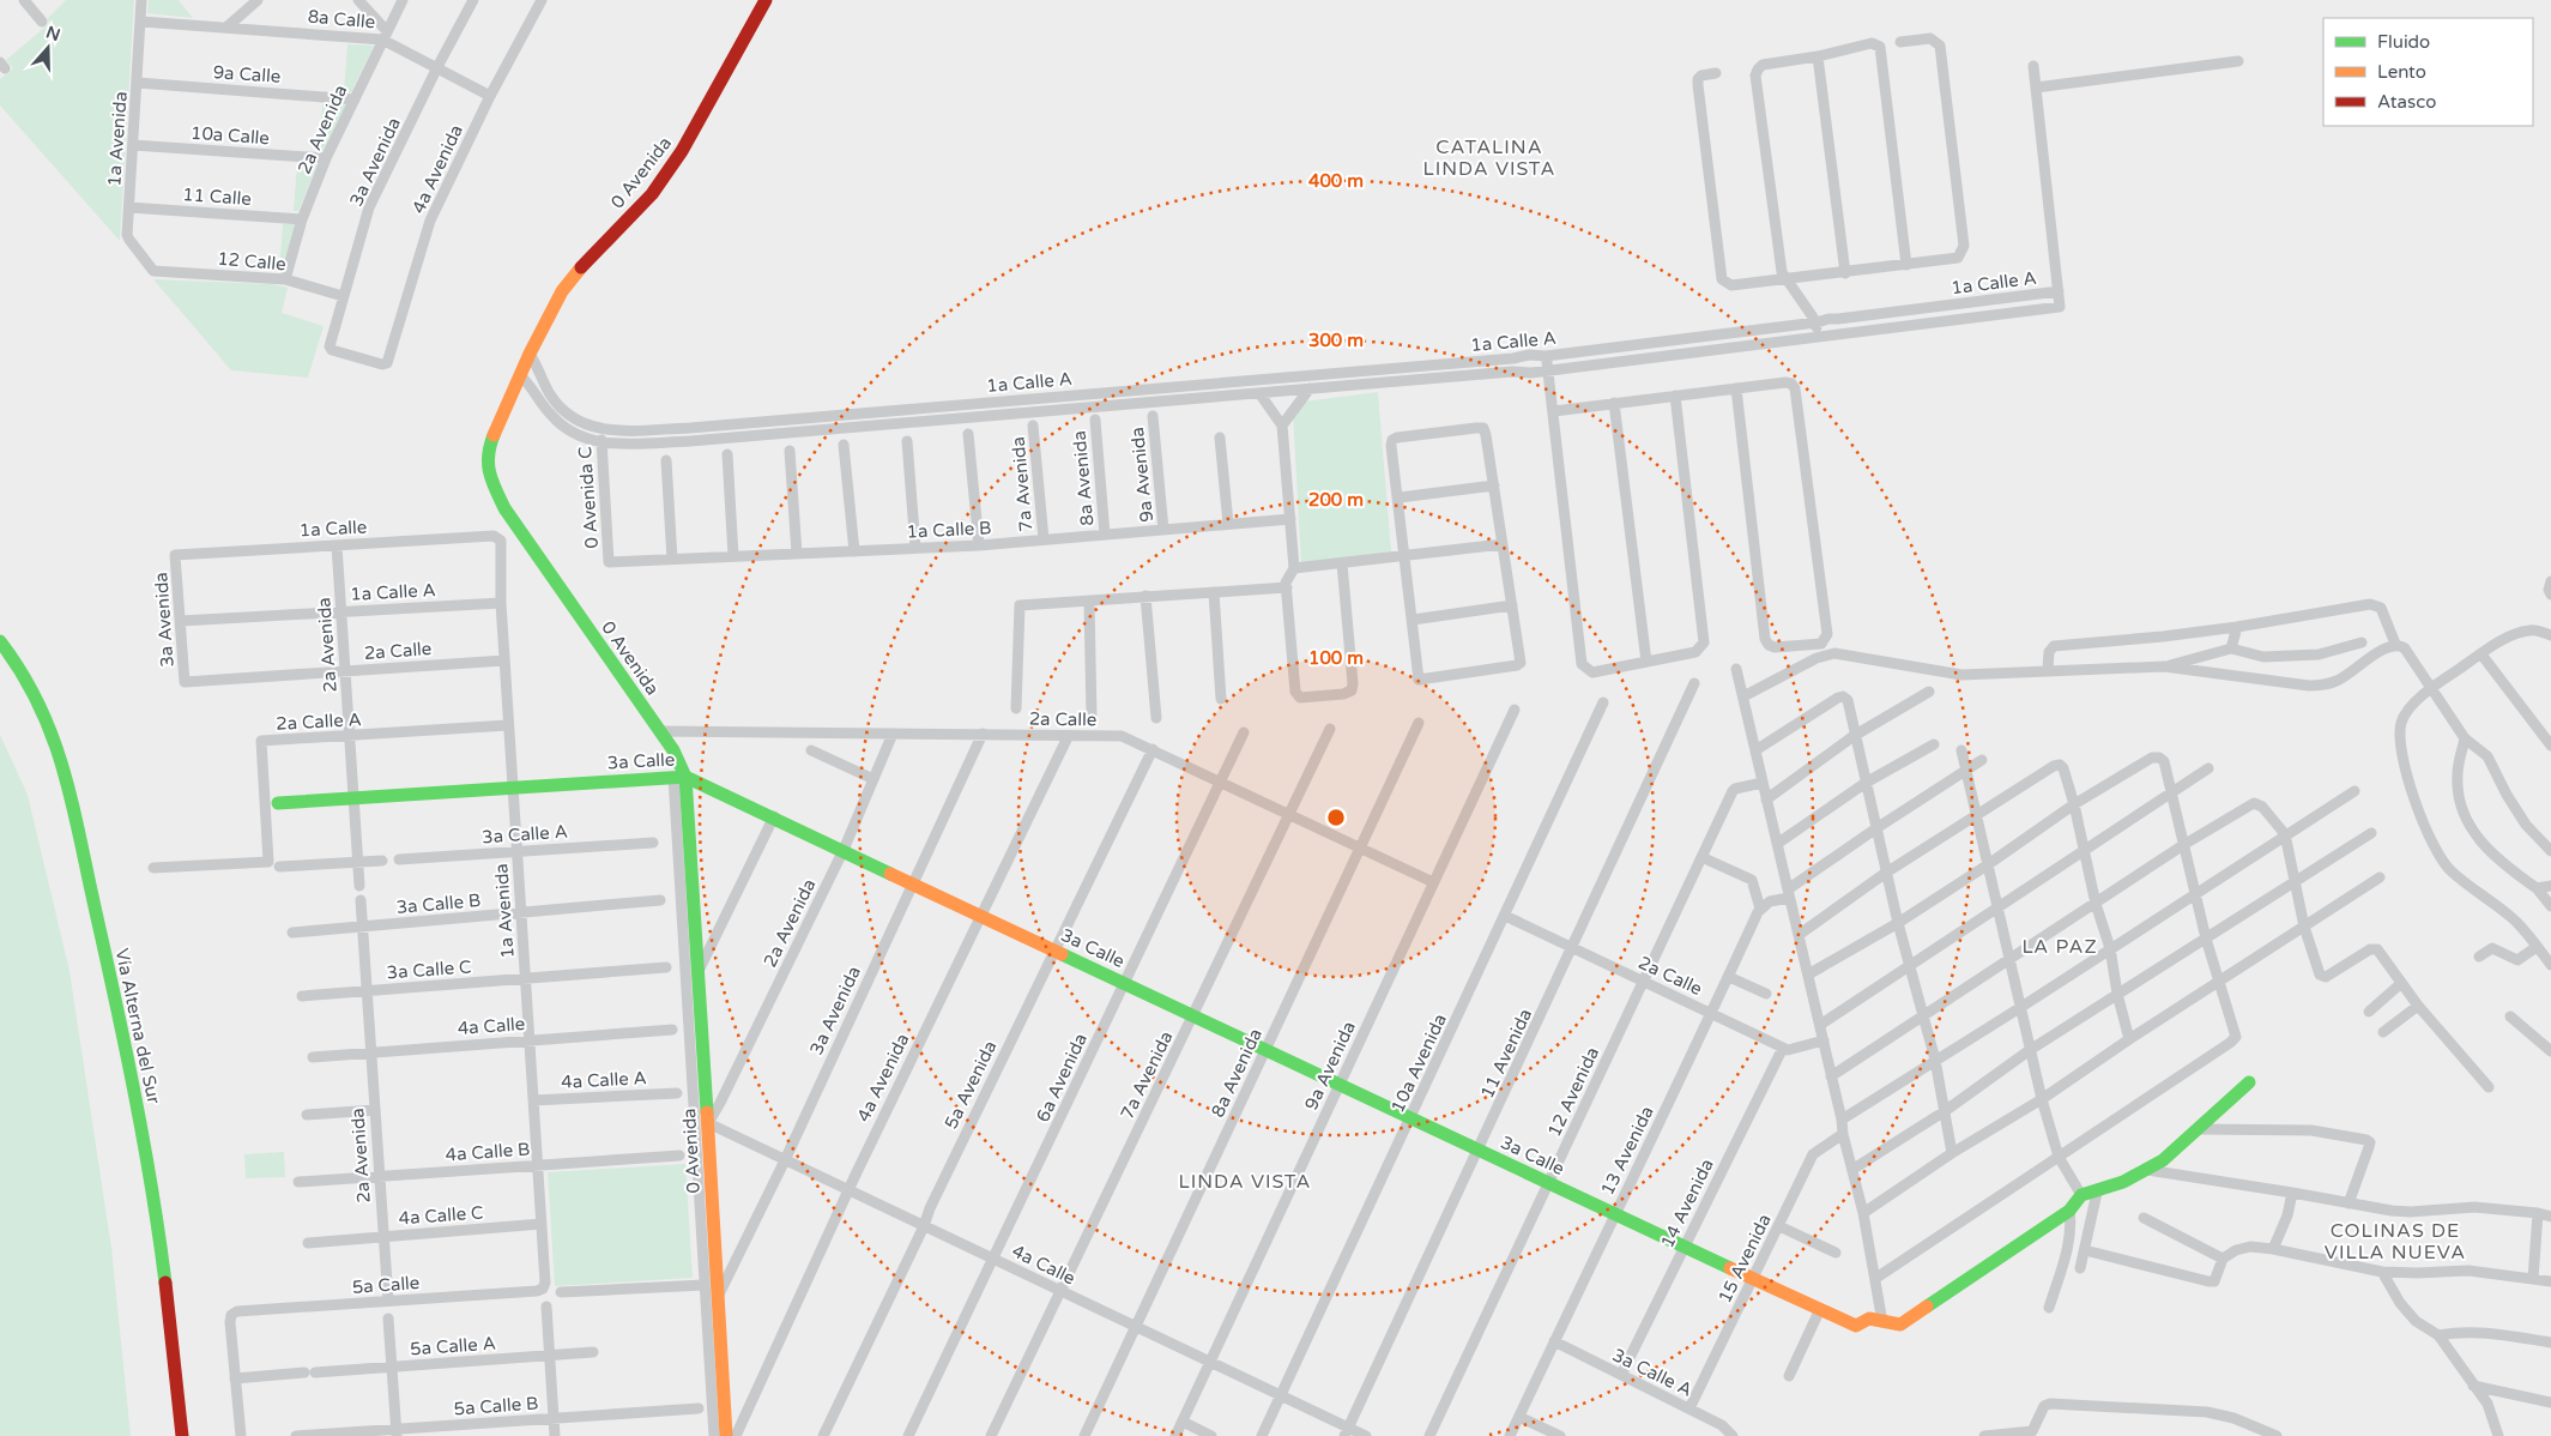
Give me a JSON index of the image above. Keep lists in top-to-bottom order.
{
  "streets": {
    "main road": ["0 Avenida", "3a Calle", "Vía Alterna del Sur"],
    "street": [
      "8a Calle",
      "9a Calle",
      "2a Avenida",
      "10a Calle",
      "1a Avenida",
      "3a Avenida",
      "4a Avenida",
      "11 Calle",
      "12 Calle",
      "1a Calle A",
      "9a Avenida",
      "8a Avenida",
      "7a Avenida",
      "0 Avenida C",
      "1a Calle",
      "1a Calle B",
      "2a Calle",
      "2a Calle A",
      "3a Calle A",
      "3a Calle B",
      "3a Calle C",
      "4a Calle",
      "11 Avenida",
      "10a Avenida",
      "6a Avenida",
      "4a Calle A",
      "5a Avenida",
      "12 Avenida",
      "13 Avenida",
      "4a Calle B",
      "14 Avenida",
      "4a Calle C",
      "15 Avenida",
      "5a Calle",
      "5a Calle A",
      "5a Calle B"
    ]
  },
  "crossings": [
    ["8a Calle", "2a Avenida"],
    ["8a Calle", "1a Avenida"],
    ["8a Calle", "3a Avenida"],
    ["8a Calle", "4a Avenida"],
    ["9a Calle", "2a Avenida"],
    ["9a Calle", "1a Avenida"],
    ["2a Avenida", "10a Calle"],
    ["2a Avenida", "0 Avenida"],
    ["2a Avenida", "11 Calle"],
    ["2a Avenida", "12 Calle"],
    ["2a Avenida", "1a Calle A"],
    ["2a Avenida", "1a Calle"],
    ["2a Avenida", "2a Calle"],
    ["2a Avenida", "2a Calle A"],
    ["2a Avenida", "3a Calle"],
    ["2a Avenida", "3a Calle B"],
    ["2a Avenida", "3a Calle C"],
    ["2a Avenida", "4a Calle"],
    ["2a Avenida", "4a Calle B"],
    ["2a Avenida", "4a Calle C"],
    ["2a Avenida", "5a Calle"],
    ["10a Calle", "1a Avenida"],
    ["1a Avenida", "11 Calle"],
    ["1a Avenida", "12 Calle"],
    ["1a Avenida", "1a Calle A"],
    ["1a Avenida", "1a Calle"],
    ["1a Avenida", "2a Calle"],
    ["1a Avenida", "2a Calle A"],
    ["1a Avenida", "3a Calle"],
    ["1a Avenida", "3a Calle A"],
    ["1a Avenida", "3a Calle B"],
    ["1a Avenida", "3a Calle C"],
    ["1a Avenida", "4a Calle"],
    ["1a Avenida", "4a Calle A"],
    ["1a Avenida", "4a Calle B"],
    ["1a Avenida", "4a Calle C"],
    ["1a Avenida", "5a Calle"],
    ["3a Avenida", "4a Avenida"],
    ["3a Avenida", "0 Avenida"],
    ["3a Avenida", "12 Calle"],
    ["3a Avenida", "1a Calle A"],
    ["3a Avenida", "1a Calle"],
    ["3a Avenida", "2a Calle"],
    ["3a Avenida", "3a Calle"],
    ["3a Avenida", "4a Calle"],
    ["4a Avenida", "2a Calle"],
    ["4a Avenida", "3a Calle"],
    ["4a Avenida", "4a Calle"],
    ["0 Avenida", "1a Calle A"],
    ["0 Avenida", "2a Calle"],
    ["0 Avenida", "3a Calle"],
    ["0 Avenida", "4a Calle"],
    ["1a Calle A", "0 Avenida C"],
    ["9a Avenida", "1a Calle B"],
    ["9a Avenida", "2a Calle"],
    ["9a Avenida", "3a Calle"],
    ["9a Avenida", "4a Calle"],
    ["8a Avenida", "1a Calle B"],
    ["8a Avenida", "2a Calle"],
    ["8a Avenida", "3a Calle"],
    ["8a Avenida", "4a Calle"],
    ["7a Avenida", "1a Calle B"],
    ["7a Avenida", "2a Calle"],
    ["7a Avenida", "3a Calle"],
    ["7a Avenida", "4a Calle"],
    ["0 Avenida C", "1a Calle B"],
    ["2a Calle", "11 Avenida"],
    ["2a Calle", "10a Avenida"],
    ["2a Calle", "6a Avenida"],
    ["2a Calle", "5a Avenida"],
    ["2a Calle", "12 Avenida"],
    ["2a Calle", "13 Avenida"],
    ["2a Calle", "14 Avenida"],
    ["3a Calle", "11 Avenida"],
    ["3a Calle", "10a Avenida"],
    ["3a Calle", "6a Avenida"],
    ["3a Calle", "5a Avenida"],
    ["3a Calle", "12 Avenida"],
    ["3a Calle", "13 Avenida"],
    ["3a Calle", "14 Avenida"],
    ["3a Calle", "15 Avenida"],
    ["3a Calle A", "13 Avenida"],
    ["3a Calle A", "14 Avenida"],
    ["3a Calle A", "15 Avenida"],
    ["4a Calle", "11 Avenida"],
    ["4a Calle", "10a Avenida"],
    ["4a Calle", "6a Avenida"],
    ["4a Calle", "5a Avenida"],
    ["5a Calle", "5a Calle A"]
  ],
  "districts": [
    "CATALINA LINDA VISTA",
    "LA PAZ",
    "LINDA VISTA",
    "COLINAS DE VILLA NUEVA"
  ],
  "legend": ["Fluido", "Lento", "Atasco"],
  "north": "top",
  "rings": [
    "400 m",
    "300 m",
    "200 m",
    "100 m"
  ]
}
